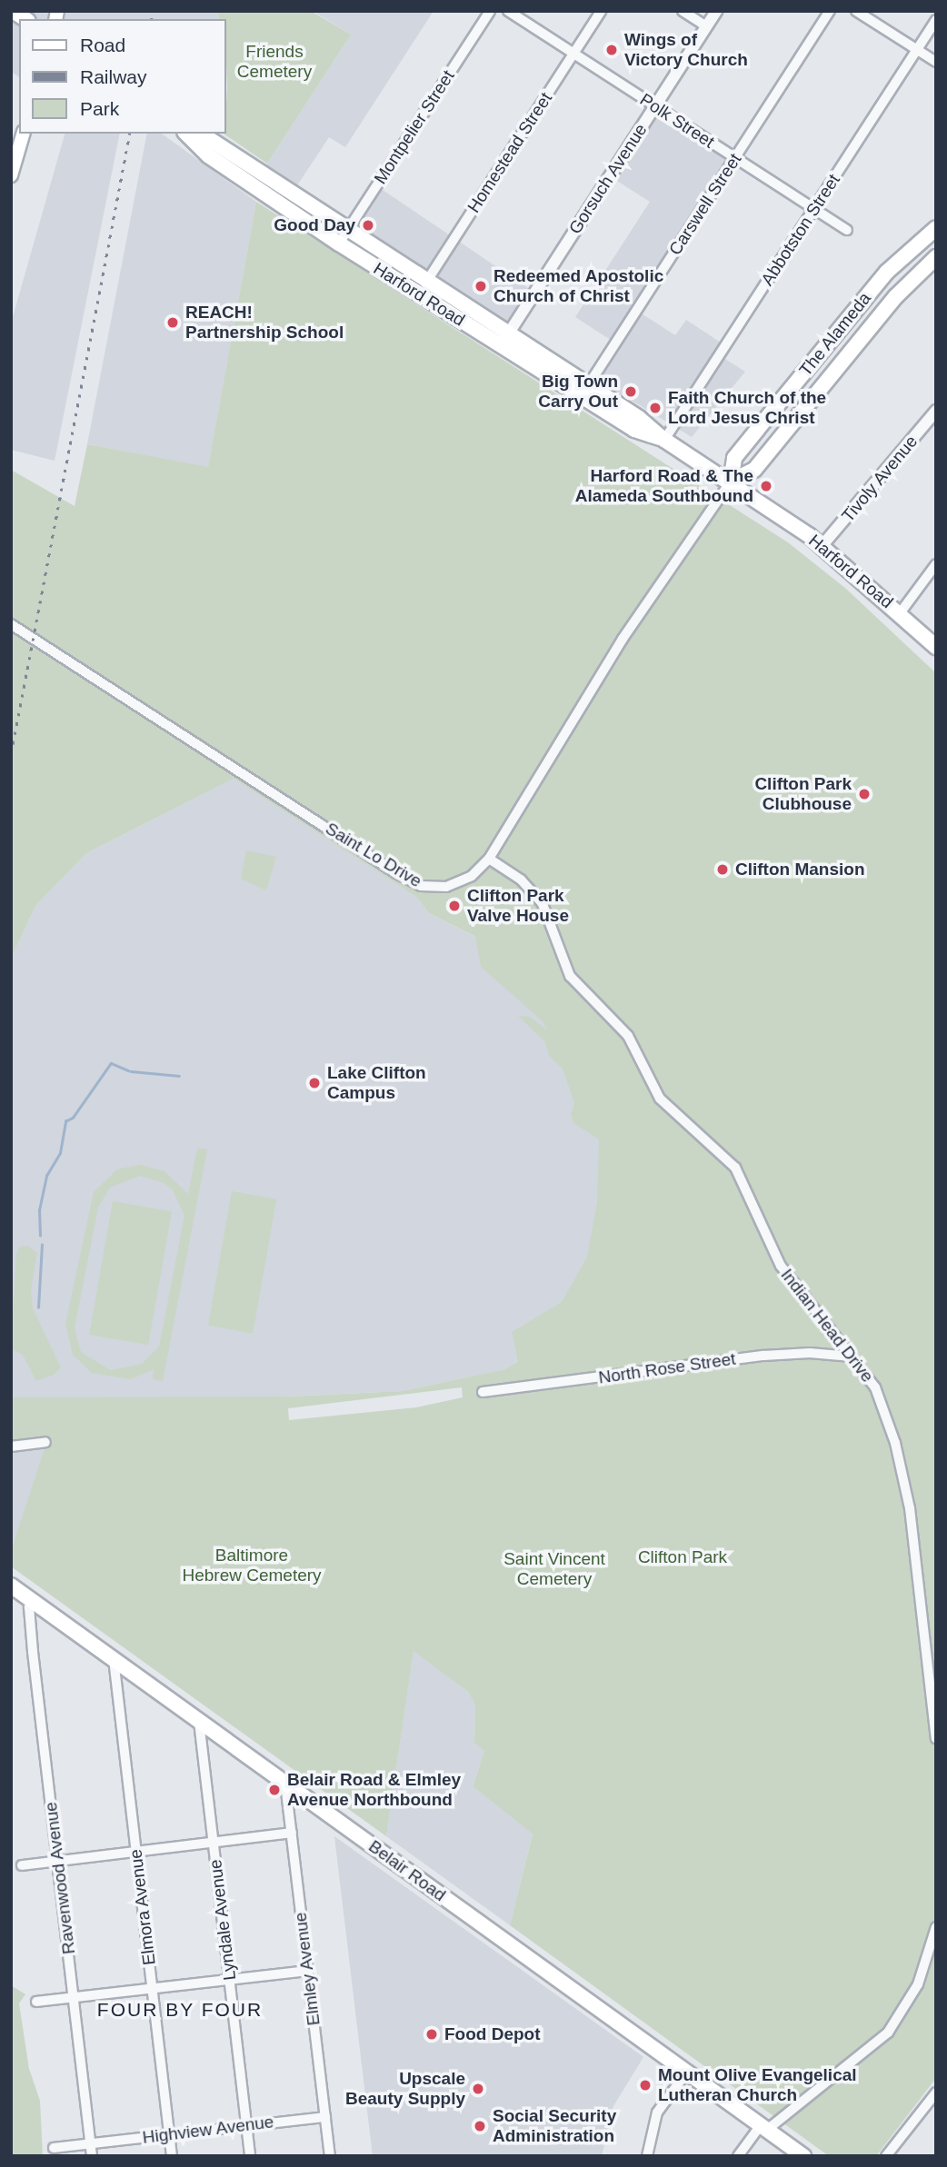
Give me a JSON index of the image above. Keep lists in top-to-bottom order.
{
  "streets": {
    "main road": ["Harford Road", "The Alameda", "Belair Road"],
    "street": [
      "Polk Street",
      "Montpelier Street",
      "Homestead Street",
      "Gorsuch Avenue",
      "Carswell Street",
      "Abbotston Street",
      "Tivoly Avenue",
      "Saint Lo Drive",
      "Indian Head Drive",
      "North Rose Street",
      "Ravenwood Avenue",
      "Elmora Avenue",
      "Lyndale Avenue",
      "Elmley Avenue",
      "Highview Avenue"
    ]
  },
  "crossings": [
    ["Polk Street", "Homestead Street"],
    ["Polk Street", "Gorsuch Avenue"],
    ["Polk Street", "Carswell Street"],
    ["Polk Street", "Abbotston Street"],
    ["Montpelier Street", "Harford Road"],
    ["Homestead Street", "Harford Road"],
    ["Gorsuch Avenue", "Harford Road"],
    ["Carswell Street", "Harford Road"],
    ["Abbotston Street", "Harford Road"],
    ["Harford Road", "The Alameda"],
    ["Harford Road", "Tivoly Avenue"],
    ["Harford Road", "Saint Lo Drive"],
    ["The Alameda", "Saint Lo Drive"],
    ["Saint Lo Drive", "Indian Head Drive"],
    ["Indian Head Drive", "North Rose Street"],
    ["Belair Road", "Ravenwood Avenue"],
    ["Belair Road", "Elmora Avenue"],
    ["Belair Road", "Lyndale Avenue"],
    ["Belair Road", "Elmley Avenue"],
    ["Ravenwood Avenue", "Highview Avenue"],
    ["Elmora Avenue", "Highview Avenue"],
    ["Lyndale Avenue", "Highview Avenue"],
    ["Elmley Avenue", "Highview Avenue"]
  ],
  "districts": ["FOUR BY FOUR"],
  "parks": [
    "Friends Cemetery",
    "Baltimore Hebrew Cemetery",
    "Clifton Park",
    "Saint Vincent Cemetery"
  ],
  "places": [
    "Wings of Victory Church",
    "Good Day",
    "Redeemed Apostolic Church of Christ",
    "REACH! Partnership School",
    "Big Town Carry Out",
    "Faith Church of the Lord Jesus Christ",
    "Harford Road & The Alameda Southbound",
    "Clifton Park Clubhouse",
    "Clifton Mansion",
    "Clifton Park Valve House",
    "Lake Clifton Campus",
    "Belair Road & Elmley Avenue Northbound",
    "Food Depot",
    "Mount Olive Evangelical Lutheran Church",
    "Upscale Beauty Supply",
    "Social Security Administration"
  ],
  "legend": ["Road", "Railway", "Park"]
}
